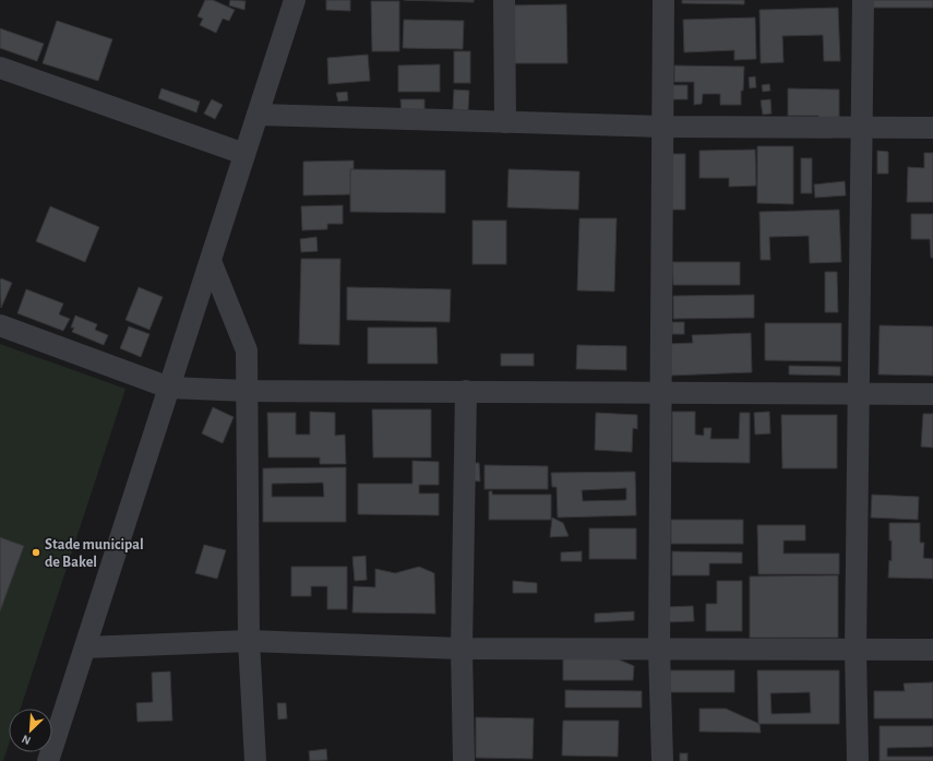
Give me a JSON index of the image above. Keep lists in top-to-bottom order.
{
  "places": ["Stade municipal de Bakel"],
  "north": "bottom left"
}
